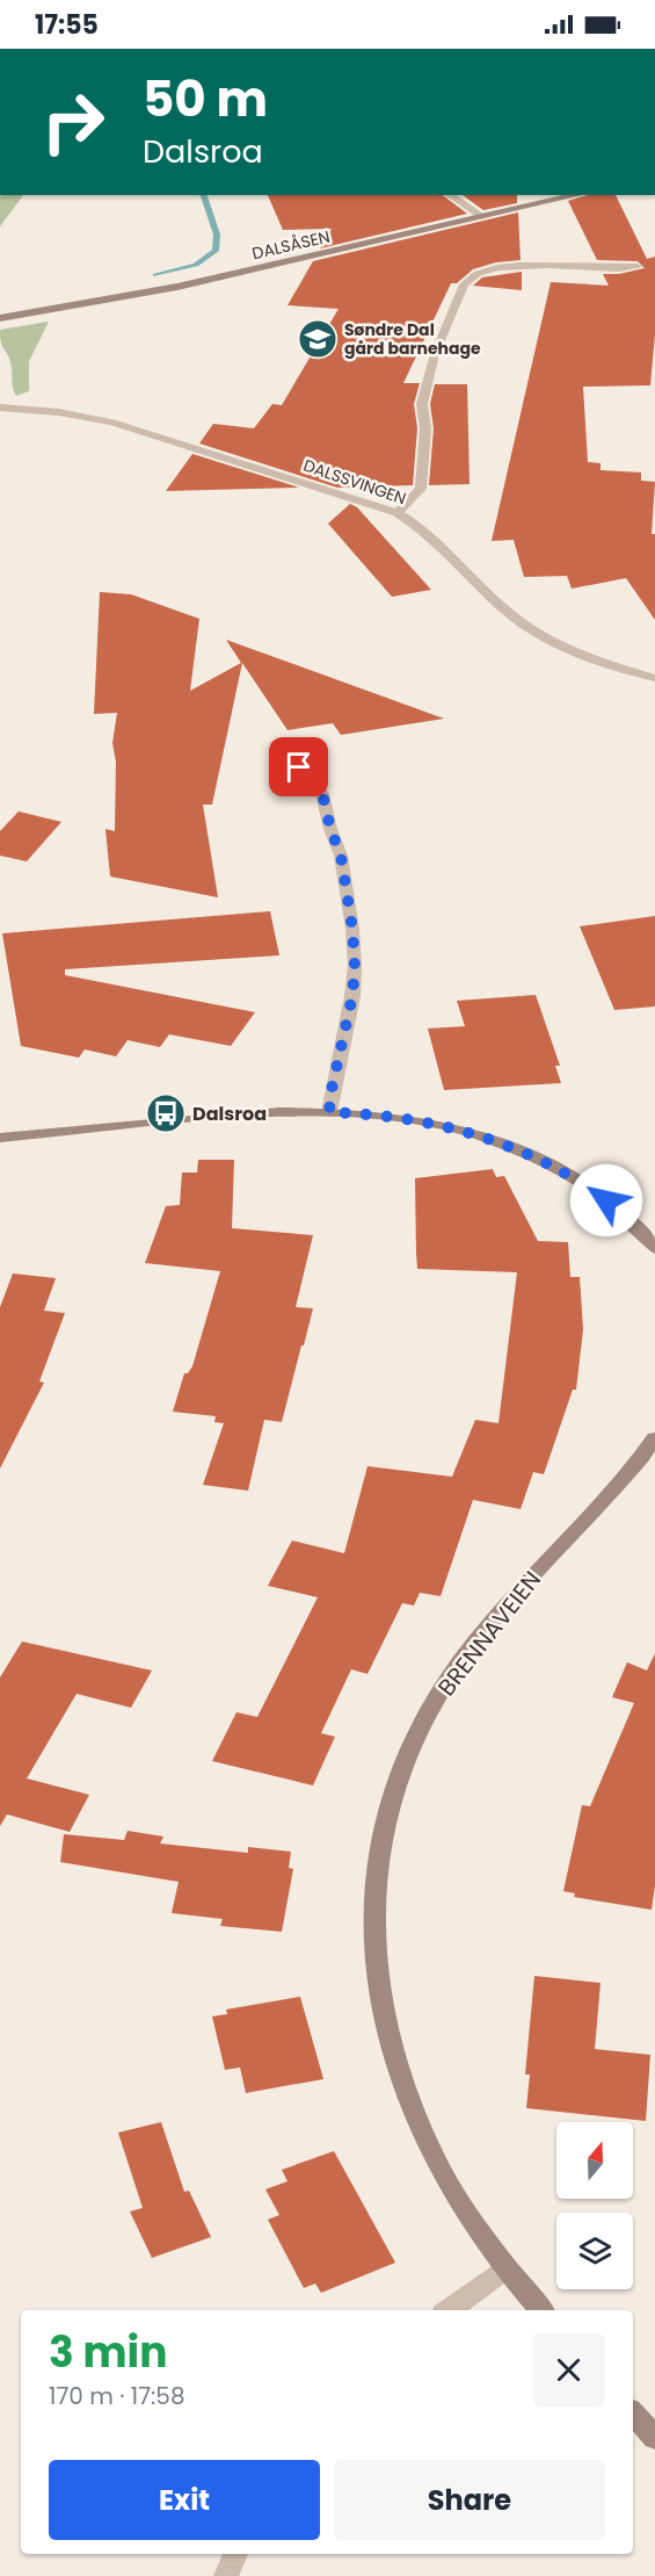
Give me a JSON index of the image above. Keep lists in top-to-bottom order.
{
  "streets": {
    "street": ["DALSÅSEN", "DALSSVINGEN", "BRENNAVEIEN"]
  },
  "places": {
    "school or university": ["Søndre Dal gård barnehage"],
    "bus stop": ["Dalsroa"]
  },
  "north": "top",
  "page": {
    "status": "17:55",
    "turn": ["50 m", "Dalsroa"],
    "heading": ["3 min", "170 m · 17:58"],
    "buttons": ["Exit", "Share"]
  }
}
